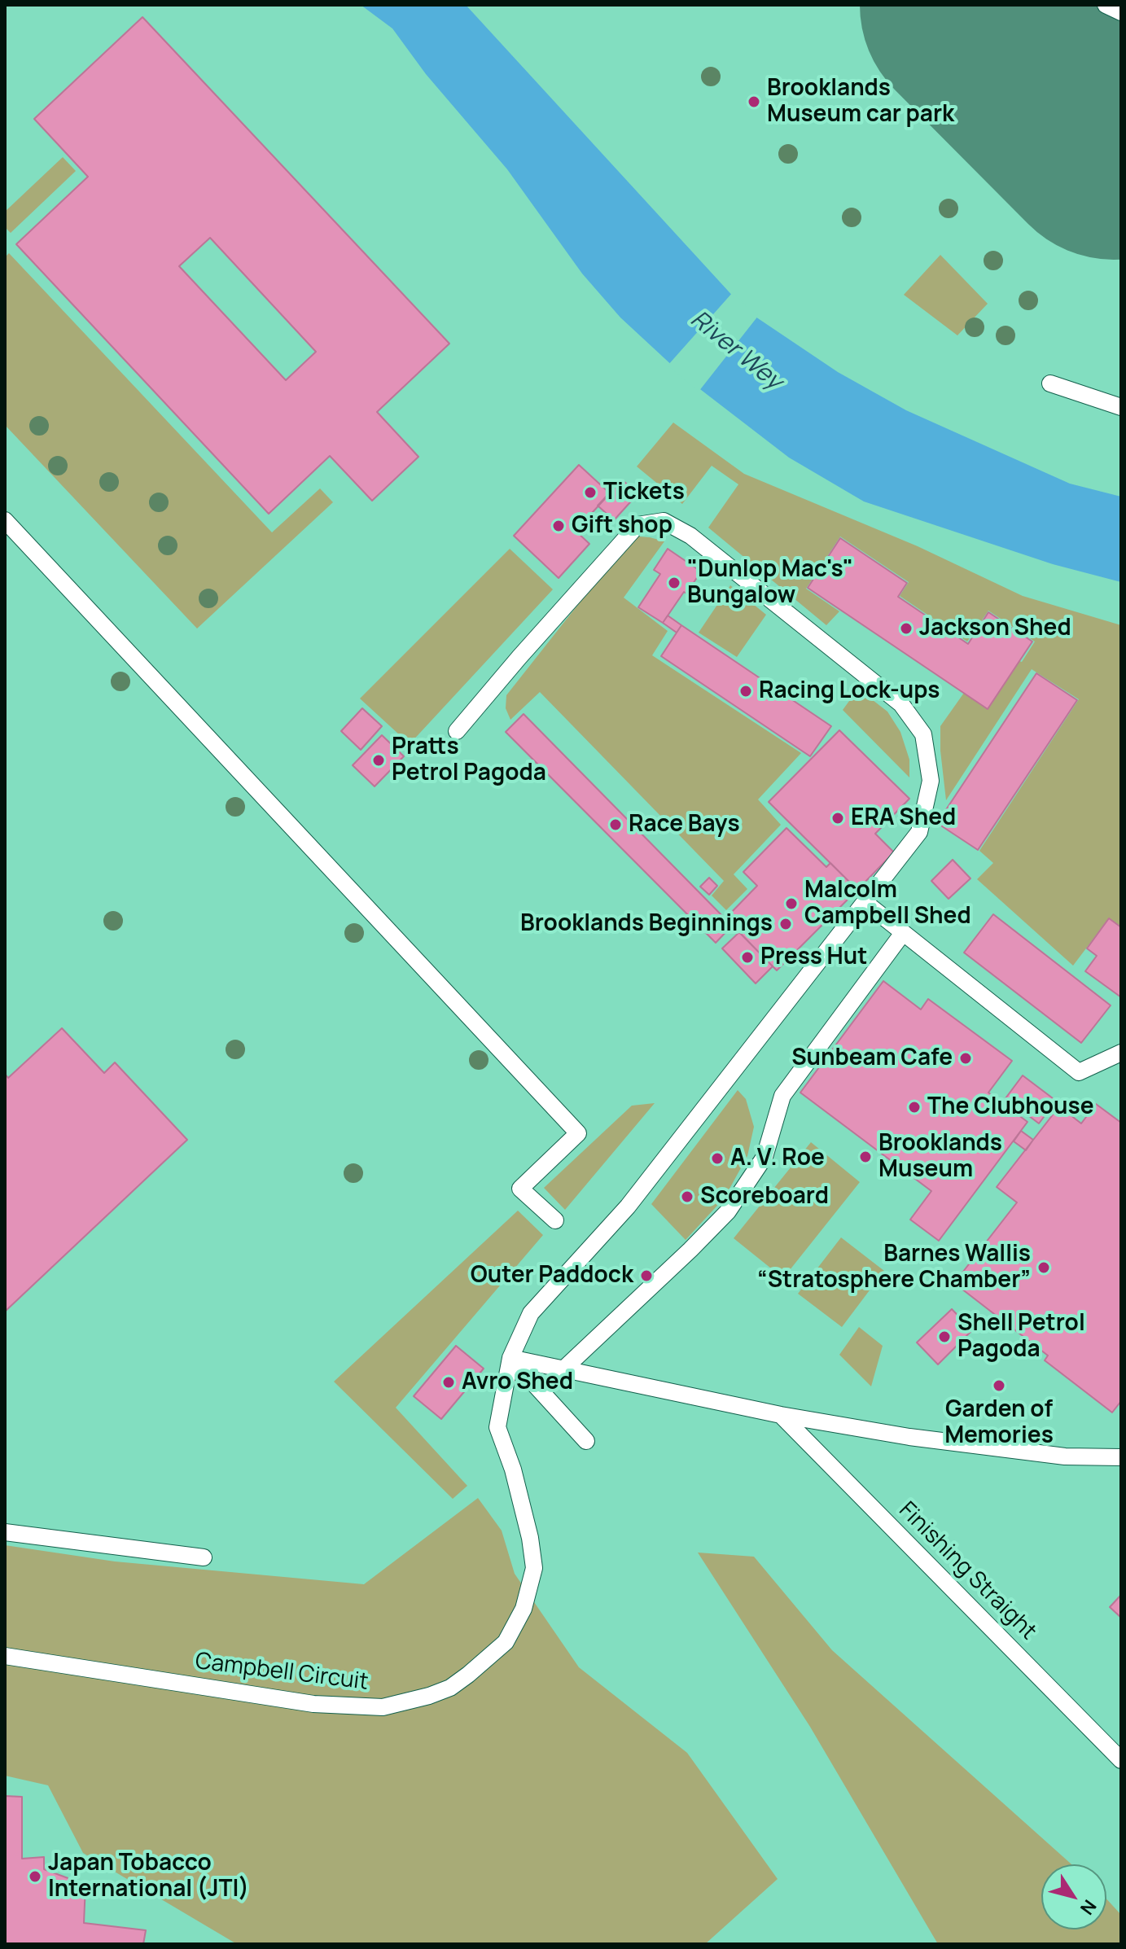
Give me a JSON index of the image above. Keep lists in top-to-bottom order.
{
  "streets": {
    "lane": ["Finishing Straight", "Campbell Circuit"]
  },
  "water": ["River Wey"],
  "places": [
    "Brooklands Museum car park",
    "Tickets",
    "Gift shop",
    "\"Dunlop Mac's\" Bungalow",
    "Jackson Shed",
    "Racing Lock-ups",
    "Pratts Petrol Pagoda",
    "ERA Shed",
    "Race Bays",
    "Malcolm Campbell Shed",
    "Brooklands Beginnings",
    "Press Hut",
    "Sunbeam Cafe",
    "The Clubhouse",
    "Brooklands Museum",
    "A. V. Roe",
    "Scoreboard",
    "Barnes Wallis “Stratosphere Chamber”",
    "Outer Paddock",
    "Shell Petrol Pagoda",
    "Avro Shed",
    "Garden of Memories",
    "Japan Tobacco International (JTI)"
  ],
  "north": "bottom right"
}
